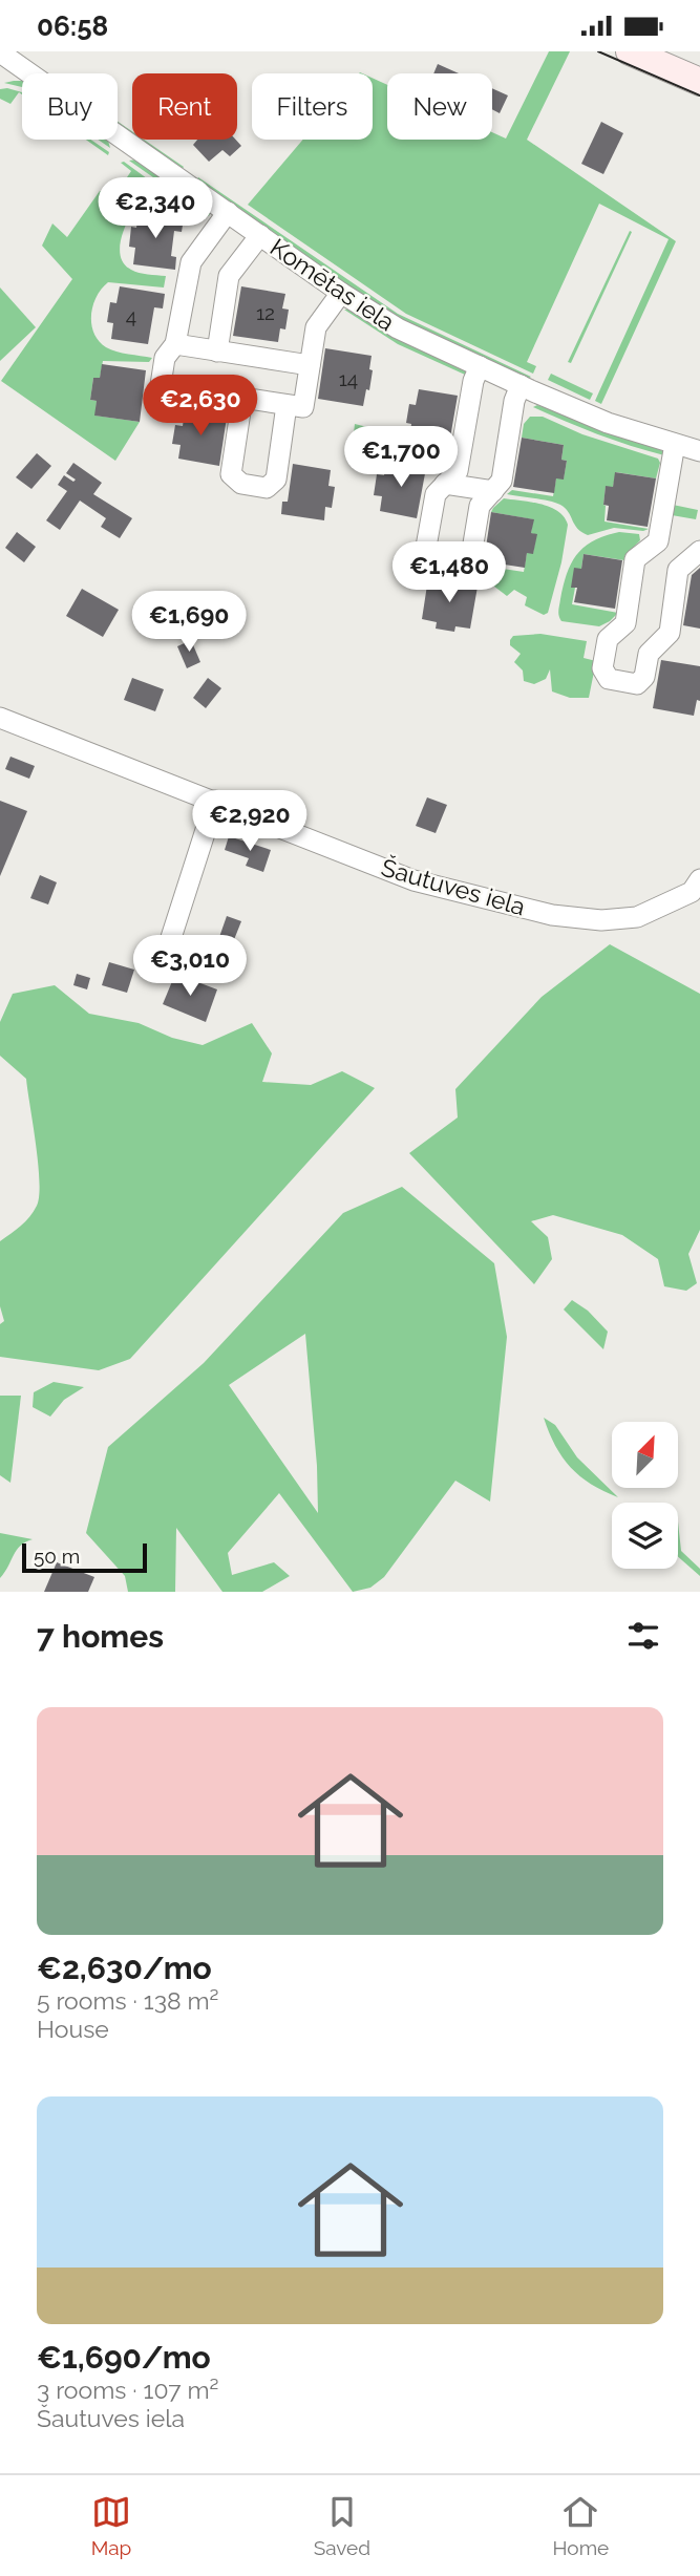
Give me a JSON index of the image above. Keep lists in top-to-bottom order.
{
  "streets": {
    "street": ["Komētas iela", "Šautuves iela"]
  },
  "house_numbers": ["12", "4", "14"],
  "scale_bar": "50 m",
  "north": "top right",
  "page": {
    "status": "06:58",
    "chip": [
      "Buy",
      "Rent",
      "Filters",
      "New"
    ],
    "price": [
      "€2,340",
      "€2,630",
      "€1,700",
      "€1,480",
      "€1,690",
      "€2,920",
      "€3,010"
    ],
    "scale": "50 m",
    "heading": "7 homes",
    "list": [
      {
        "name": "€2,630/mo",
        "note": "5 rooms · 138 m² · House"
      },
      {
        "name": "€1,690/mo",
        "note": "3 rooms · 107 m² · Šautuves iela"
      }
    ],
    "tabs": ["Map", "Saved", "Home"]
  }
}
